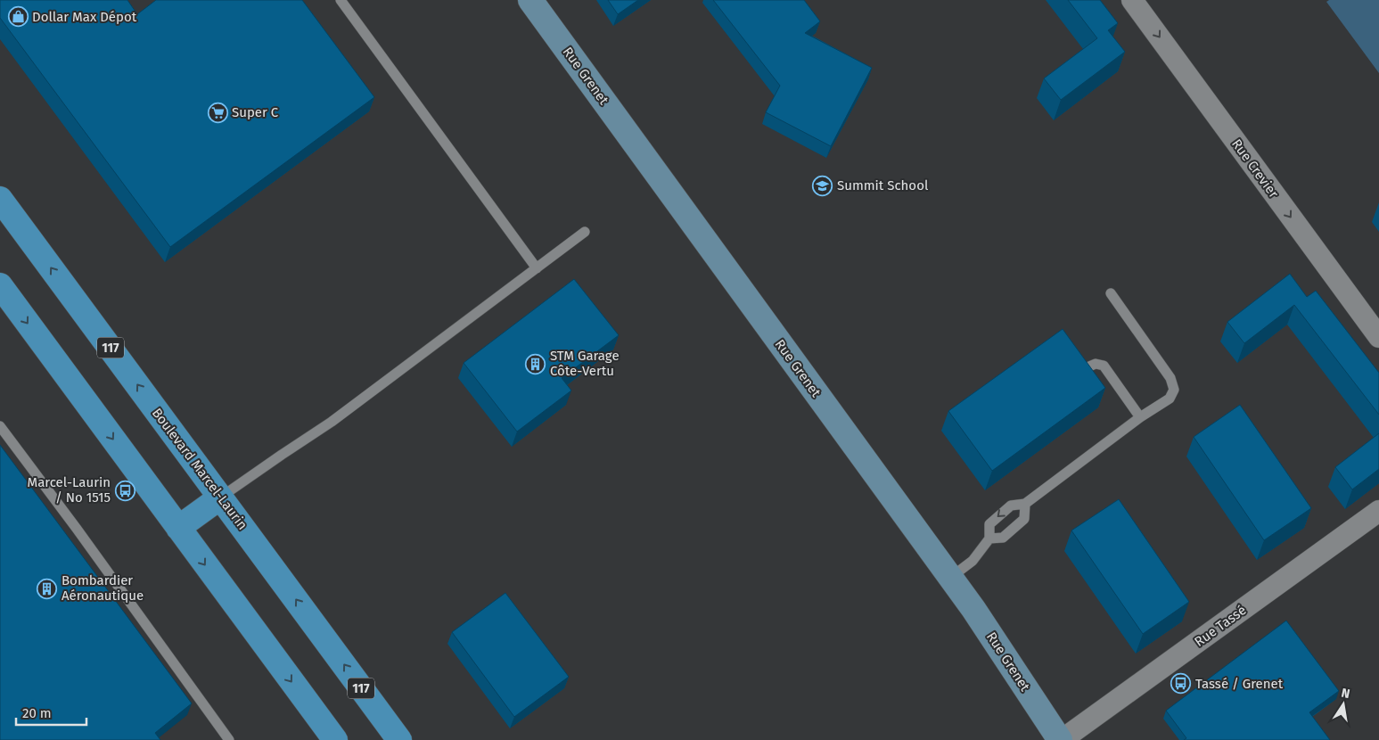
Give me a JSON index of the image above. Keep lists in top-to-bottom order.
{
  "streets": {
    "main road": ["117", "Boulevard Marcel-Laurin"],
    "street": ["Rue Grenet", "Rue Crevier", "Rue Tassé"]
  },
  "crossings": [
    ["Rue Grenet", "Rue Tassé"]
  ],
  "one_way": ["Rue Crevier"],
  "places": {
    "shop": ["Dollar Max Dépot"],
    "supermarket": ["Super C"],
    "school or university": ["Summit School"],
    "building": ["STM Garage Côte-Vertu", "Bombardier Aéronautique"],
    "bus stop": ["Marcel-Laurin / No 1515", "Tassé / Grenet"]
  },
  "scale_bar": "20 m",
  "north": "top"
}
